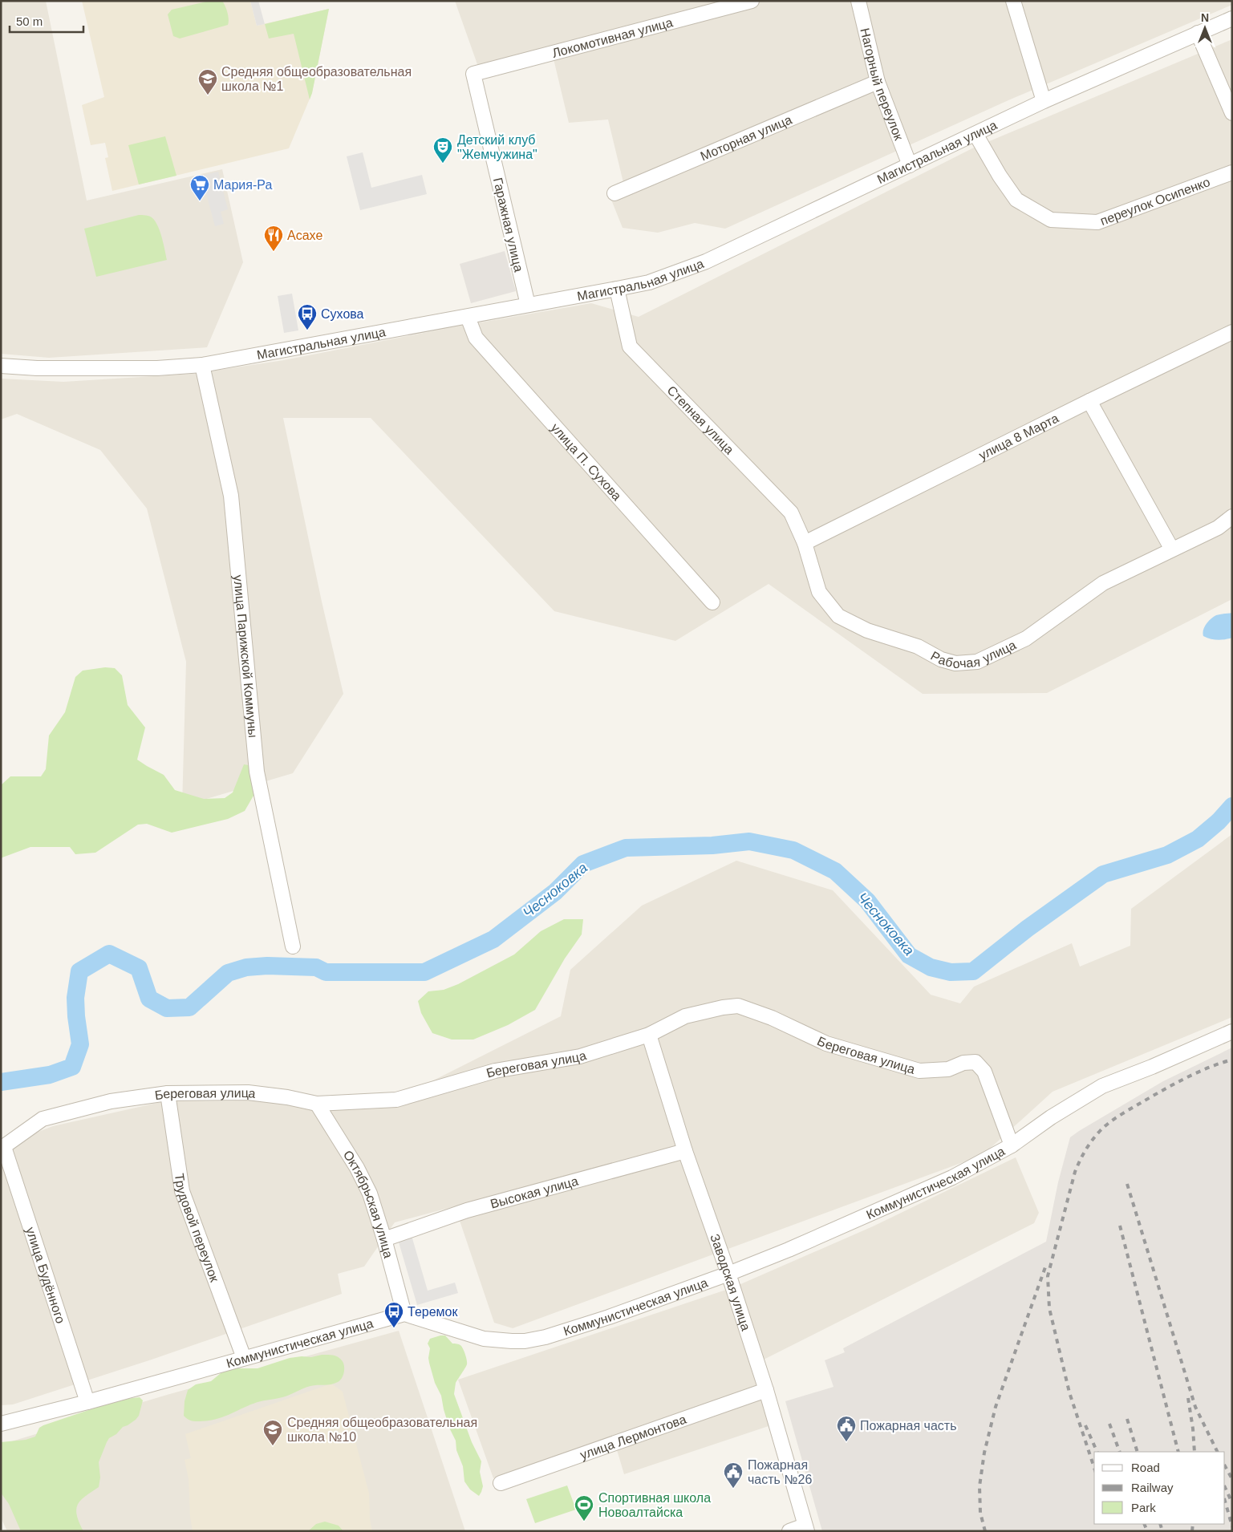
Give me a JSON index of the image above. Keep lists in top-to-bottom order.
{
  "streets": {
    "street": [
      "Локомотивная улица",
      "Нагорный переулок",
      "Моторная улица",
      "Магистральная улица",
      "переулок Осипенко",
      "Гаражная улица",
      "Степная улица",
      "улица 8 Марта",
      "улица П. Сухова",
      "Рабочая улица",
      "улица Парижской Коммуны",
      "Береговая улица",
      "Коммунистическая улица",
      "Высокая улица",
      "Октябрьская улица",
      "Трудовой переулок",
      "улица Будённого",
      "Заводская улица",
      "улица Лермонтова"
    ]
  },
  "crossings": [
    ["Локомотивная улица", "Гаражная улица"],
    ["Нагорный переулок", "Моторная улица"],
    ["Нагорный переулок", "Магистральная улица"],
    ["Магистральная улица", "переулок Осипенко"],
    ["Магистральная улица", "Гаражная улица"],
    ["Магистральная улица", "Степная улица"],
    ["Магистральная улица", "улица П. Сухова"],
    ["Магистральная улица", "улица Парижской Коммуны"],
    ["Степная улица", "улица 8 Марта"],
    ["Степная улица", "Рабочая улица"],
    ["улица 8 Марта", "Рабочая улица"],
    ["Береговая улица", "Коммунистическая улица"],
    ["Береговая улица", "Октябрьская улица"],
    ["Береговая улица", "Трудовой переулок"],
    ["Береговая улица", "улица Будённого"],
    ["Береговая улица", "Заводская улица"],
    ["Коммунистическая улица", "Октябрьская улица"],
    ["Коммунистическая улица", "Трудовой переулок"],
    ["Коммунистическая улица", "улица Будённого"],
    ["Коммунистическая улица", "Заводская улица"],
    ["Высокая улица", "Октябрьская улица"],
    ["Высокая улица", "Заводская улица"],
    ["Заводская улица", "улица Лермонтова"]
  ],
  "water": ["Чесноковка"],
  "places": {
    "school or university": ["Средняя общеобразовательная школа №1", "Средняя общеобразовательная школа №10"],
    "theatre": ["Детский клуб \"Жемчужина\""],
    "supermarket": ["Мария-Ра"],
    "restaurant": ["Асахе"],
    "bus stop": ["Сухова", "Теремок"],
    "public building": ["Пожарная часть", "Пожарная часть №26"],
    "sports": ["Спортивная школа Новоалтайска"]
  },
  "legend": ["Road", "Railway", "Park"],
  "scale_bar": "50 m",
  "north": "top"
}
